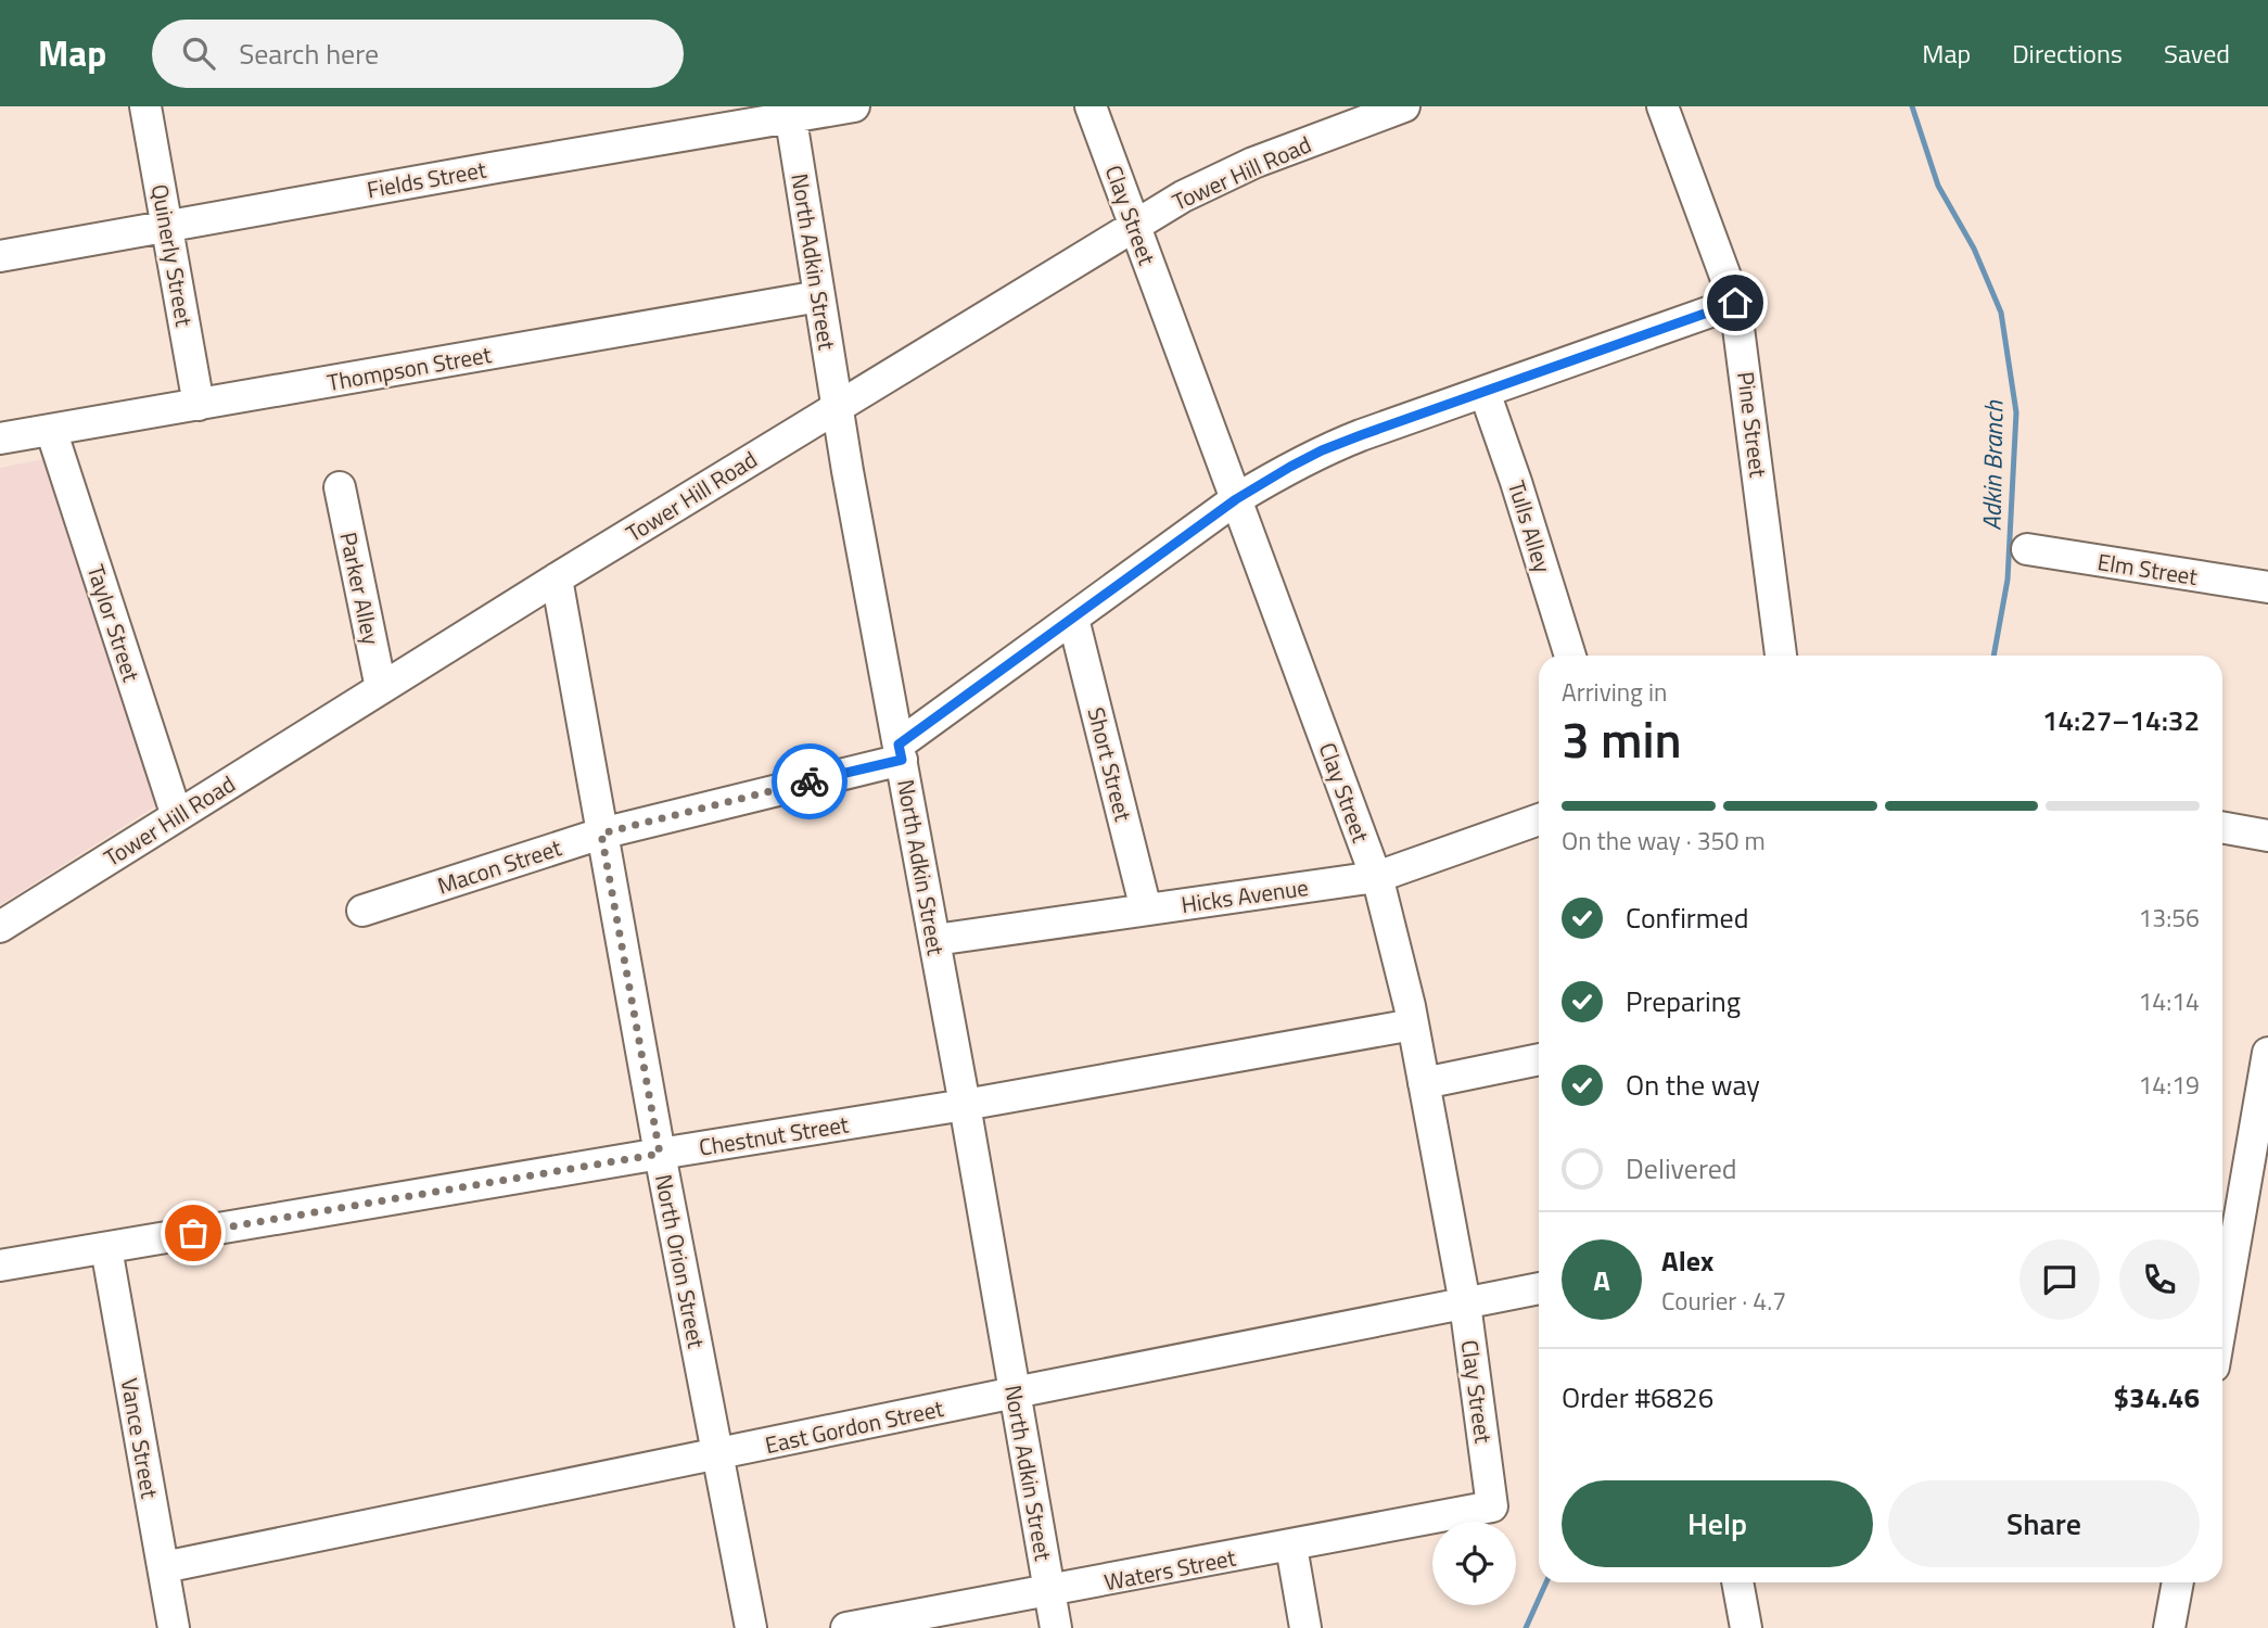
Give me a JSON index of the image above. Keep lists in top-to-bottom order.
{
  "streets": {
    "street": [
      "Tower Hill Road",
      "Fields Street",
      "Clay Street",
      "Quinerly Street",
      "North Adkin Street",
      "Thompson Street",
      "Pine Street",
      "Tulls Alley",
      "Elm Street",
      "Parker Alley",
      "Taylor Street",
      "Short Street",
      "Macon Street",
      "Hicks Avenue",
      "Chestnut Street",
      "North Orion Street",
      "East Gordon Street",
      "Vance Street",
      "Waters Street"
    ]
  },
  "crossings": [
    ["Tower Hill Road", "Clay Street"],
    ["Tower Hill Road", "North Adkin Street"],
    ["Tower Hill Road", "Parker Alley"],
    ["Tower Hill Road", "Taylor Street"],
    ["Tower Hill Road", "North Orion Street"],
    ["Fields Street", "Quinerly Street"],
    ["Fields Street", "North Adkin Street"],
    ["Clay Street", "Macon Street"],
    ["Clay Street", "Hicks Avenue"],
    ["Clay Street", "Chestnut Street"],
    ["Clay Street", "East Gordon Street"],
    ["Clay Street", "Waters Street"],
    ["Quinerly Street", "Thompson Street"],
    ["North Adkin Street", "Thompson Street"],
    ["North Adkin Street", "Macon Street"],
    ["North Adkin Street", "Hicks Avenue"],
    ["North Adkin Street", "Chestnut Street"],
    ["North Adkin Street", "East Gordon Street"],
    ["North Adkin Street", "Waters Street"],
    ["Thompson Street", "Taylor Street"],
    ["Pine Street", "Macon Street"],
    ["Tulls Alley", "Macon Street"],
    ["Short Street", "Macon Street"],
    ["Short Street", "Hicks Avenue"],
    ["Macon Street", "North Orion Street"],
    ["Chestnut Street", "North Orion Street"],
    ["Chestnut Street", "Vance Street"],
    ["North Orion Street", "East Gordon Street"],
    ["East Gordon Street", "Vance Street"]
  ],
  "water": ["Adkin Branch"],
  "page": {
    "header": "Map",
    "search": "Search here",
    "nav": ["Map", "Directions", "Saved"],
    "heading": ["3 min", "Arriving in", "14:27–14:32"],
    "panel": [
      "Alex",
      "Courier · 4.7",
      "Order #6826",
      "$34.46"
    ],
    "bar": "On the way · 350 m",
    "list": [
      ["Confirmed", "13:56"],
      ["Preparing", "14:14"],
      ["On the way", "14:19"],
      "Delivered"
    ],
    "round": "A",
    "buttons": ["Help", "Share"]
  }
}
